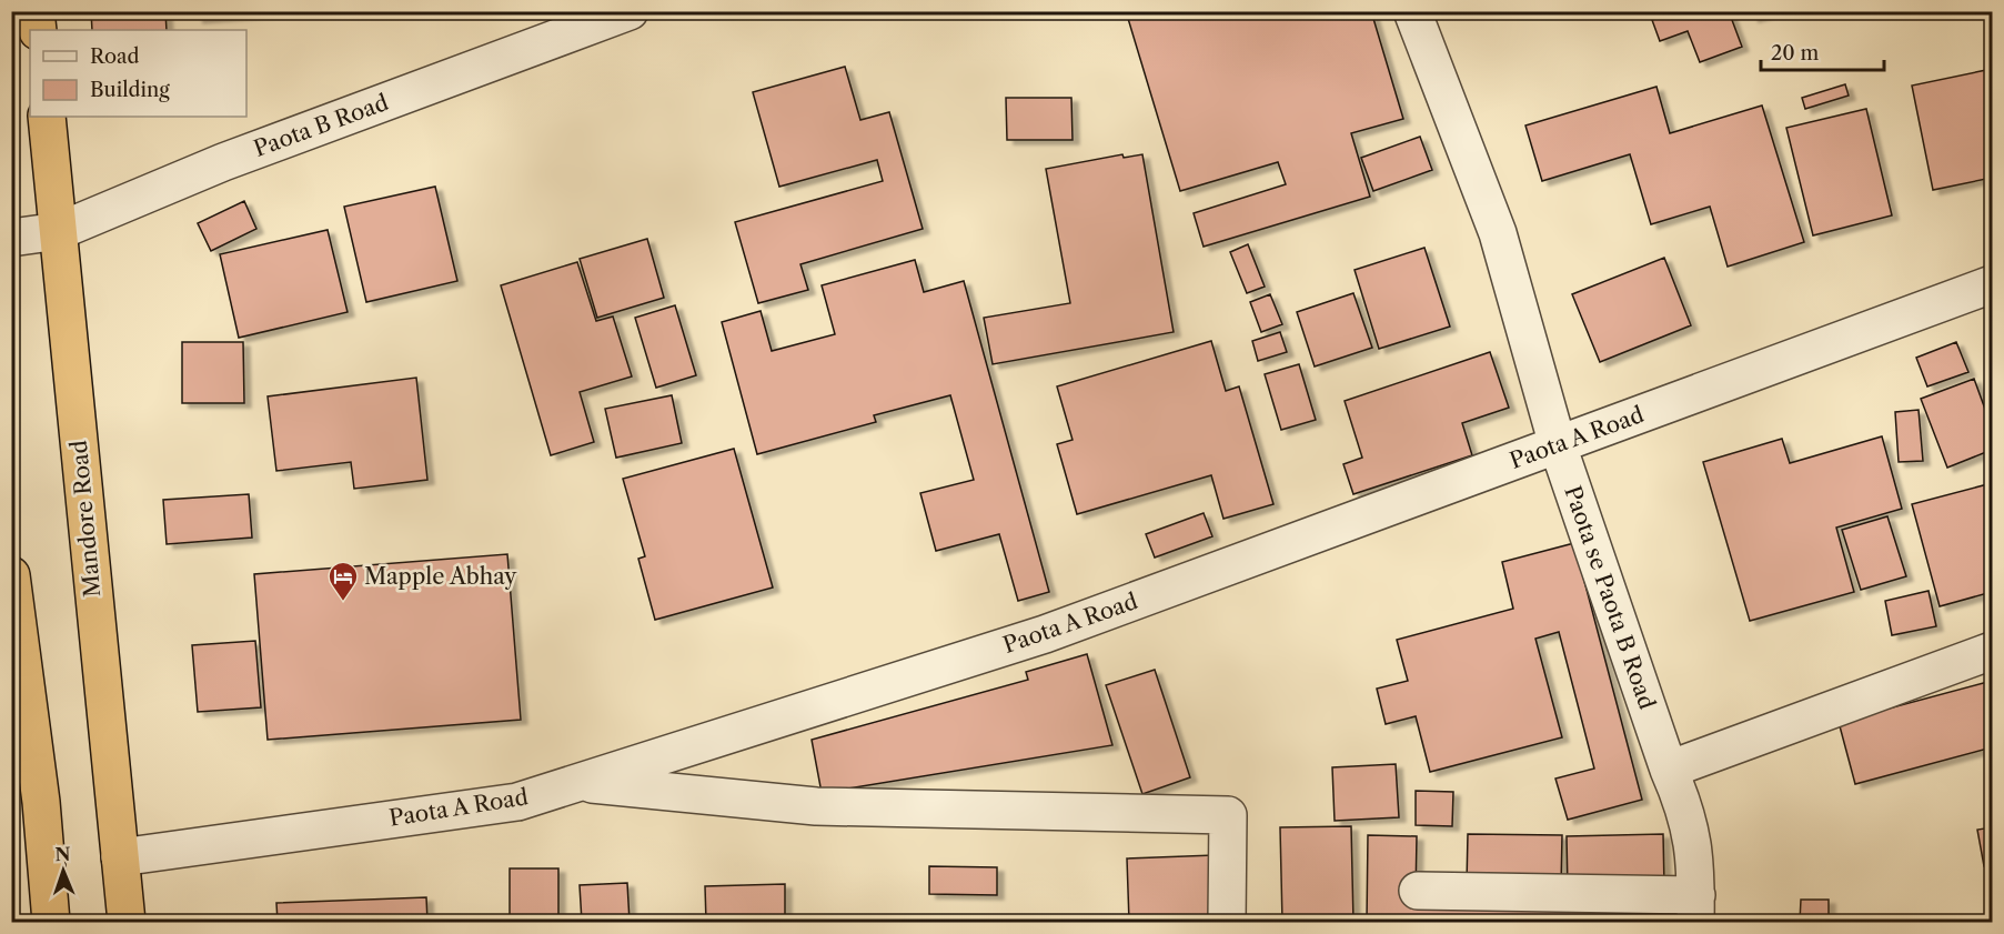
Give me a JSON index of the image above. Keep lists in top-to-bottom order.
{
  "streets": {
    "highway": ["Mandore Road"],
    "street": ["Paota B Road", "Paota A Road", "Paota se Paota B Road"]
  },
  "crossings": [
    ["Paota B Road", "Mandore Road"],
    ["Paota A Road", "Mandore Road"],
    ["Paota A Road", "Paota se Paota B Road"]
  ],
  "places": {
    "hotel": ["Mapple Abhay"]
  },
  "legend": ["Road", "Building"],
  "scale_bar": "20 m",
  "north": "top"
}
